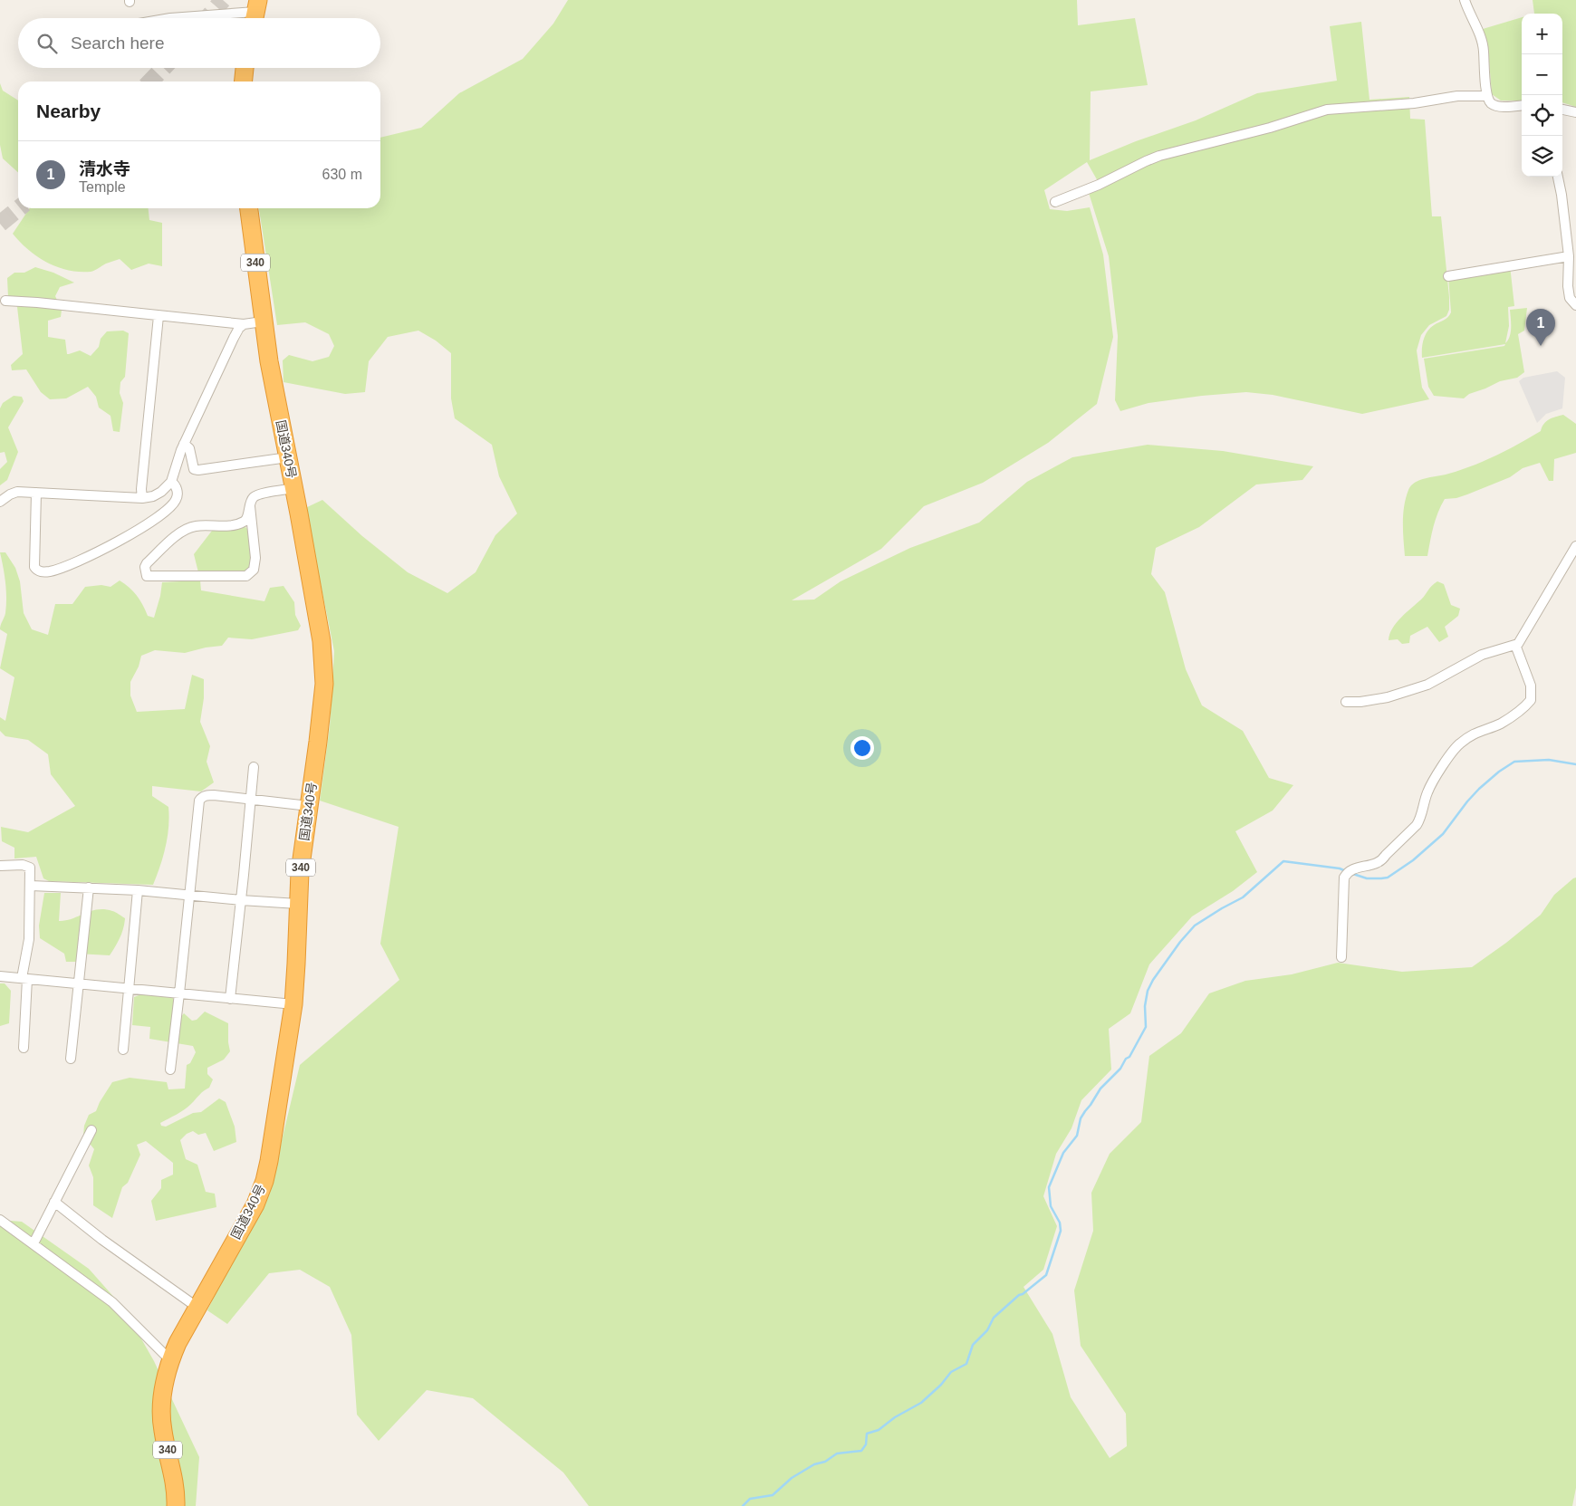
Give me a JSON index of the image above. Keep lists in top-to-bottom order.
{
  "streets": {
    "highway": ["340", "国道340号"]
  },
  "page": {
    "map_buttons": ["+", "−"],
    "search": "Search here",
    "heading": "Nearby",
    "list": [
      {
        "mark": "1",
        "name": "清水寺",
        "note": "Temple",
        "value": "630 m"
      }
    ],
    "pins": "1"
  }
}
